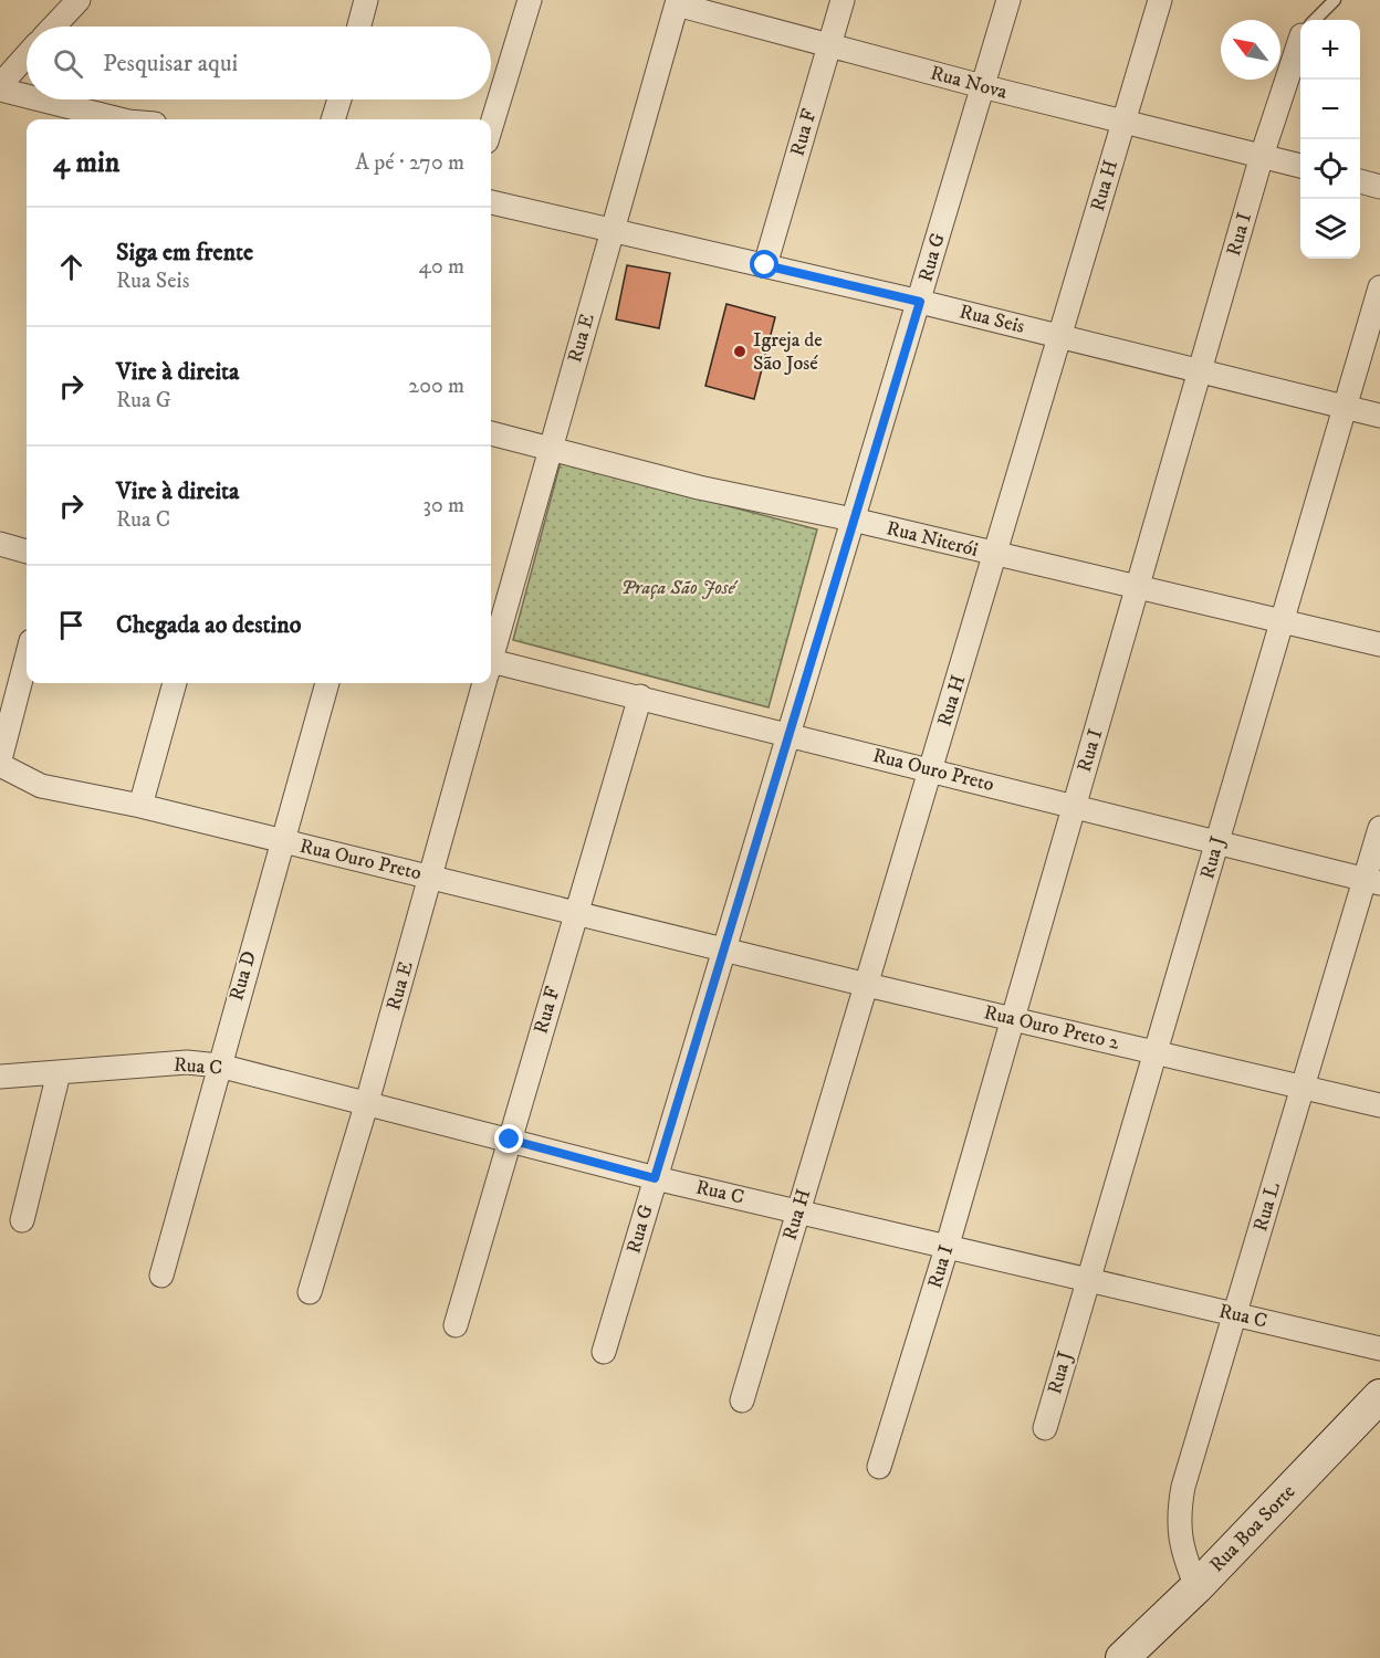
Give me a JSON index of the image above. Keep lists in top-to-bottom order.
{
  "streets": {
    "street": [
      "Rua Nova",
      "Rua F",
      "Rua H",
      "Rua I",
      "Rua G",
      "Rua Seis",
      "Rua E",
      "Rua Niterói",
      "Rua Ouro Preto",
      "Rua J",
      "Rua D",
      "Rua Ouro Preto 2",
      "Rua C",
      "Rua L",
      "Rua Boa Sorte"
    ]
  },
  "crossings": [
    ["Rua Nova", "Rua F"],
    ["Rua Nova", "Rua H"],
    ["Rua Nova", "Rua I"],
    ["Rua Nova", "Rua G"],
    ["Rua Nova", "Rua E"],
    ["Rua F", "Rua Seis"],
    ["Rua F", "Rua Ouro Preto"],
    ["Rua F", "Rua C"],
    ["Rua H", "Rua Seis"],
    ["Rua H", "Rua Niterói"],
    ["Rua H", "Rua Ouro Preto"],
    ["Rua H", "Rua Ouro Preto 2"],
    ["Rua H", "Rua C"],
    ["Rua I", "Rua Seis"],
    ["Rua I", "Rua Niterói"],
    ["Rua I", "Rua Ouro Preto"],
    ["Rua I", "Rua Ouro Preto 2"],
    ["Rua I", "Rua C"],
    ["Rua G", "Rua Seis"],
    ["Rua G", "Rua Niterói"],
    ["Rua G", "Rua Ouro Preto"],
    ["Rua G", "Rua Ouro Preto 2"],
    ["Rua G", "Rua C"],
    ["Rua Seis", "Rua E"],
    ["Rua Seis", "Rua J"],
    ["Rua E", "Rua Niterói"],
    ["Rua E", "Rua Ouro Preto"],
    ["Rua E", "Rua C"],
    ["Rua Niterói", "Rua J"],
    ["Rua Ouro Preto", "Rua J"],
    ["Rua Ouro Preto", "Rua D"],
    ["Rua Ouro Preto", "Rua Ouro Preto 2"],
    ["Rua Ouro Preto", "Rua L"],
    ["Rua J", "Rua Ouro Preto 2"],
    ["Rua J", "Rua C"],
    ["Rua D", "Rua C"],
    ["Rua Ouro Preto 2", "Rua L"],
    ["Rua C", "Rua L"],
    ["Rua L", "Rua Boa Sorte"]
  ],
  "parks": ["Praça São José"],
  "places": ["Igreja de São José"],
  "north": "top left",
  "page": {
    "map_buttons": ["+", "−"],
    "search": "Pesquisar aqui",
    "heading": ["4 min", "A pé · 270 m"],
    "list": [
      ["Siga em frente", "Rua Seis", "40 m"],
      ["Vire à direita", "Rua G", "200 m"],
      ["Vire à direita", "Rua C", "30 m"],
      "Chegada ao destino"
    ]
  }
}
